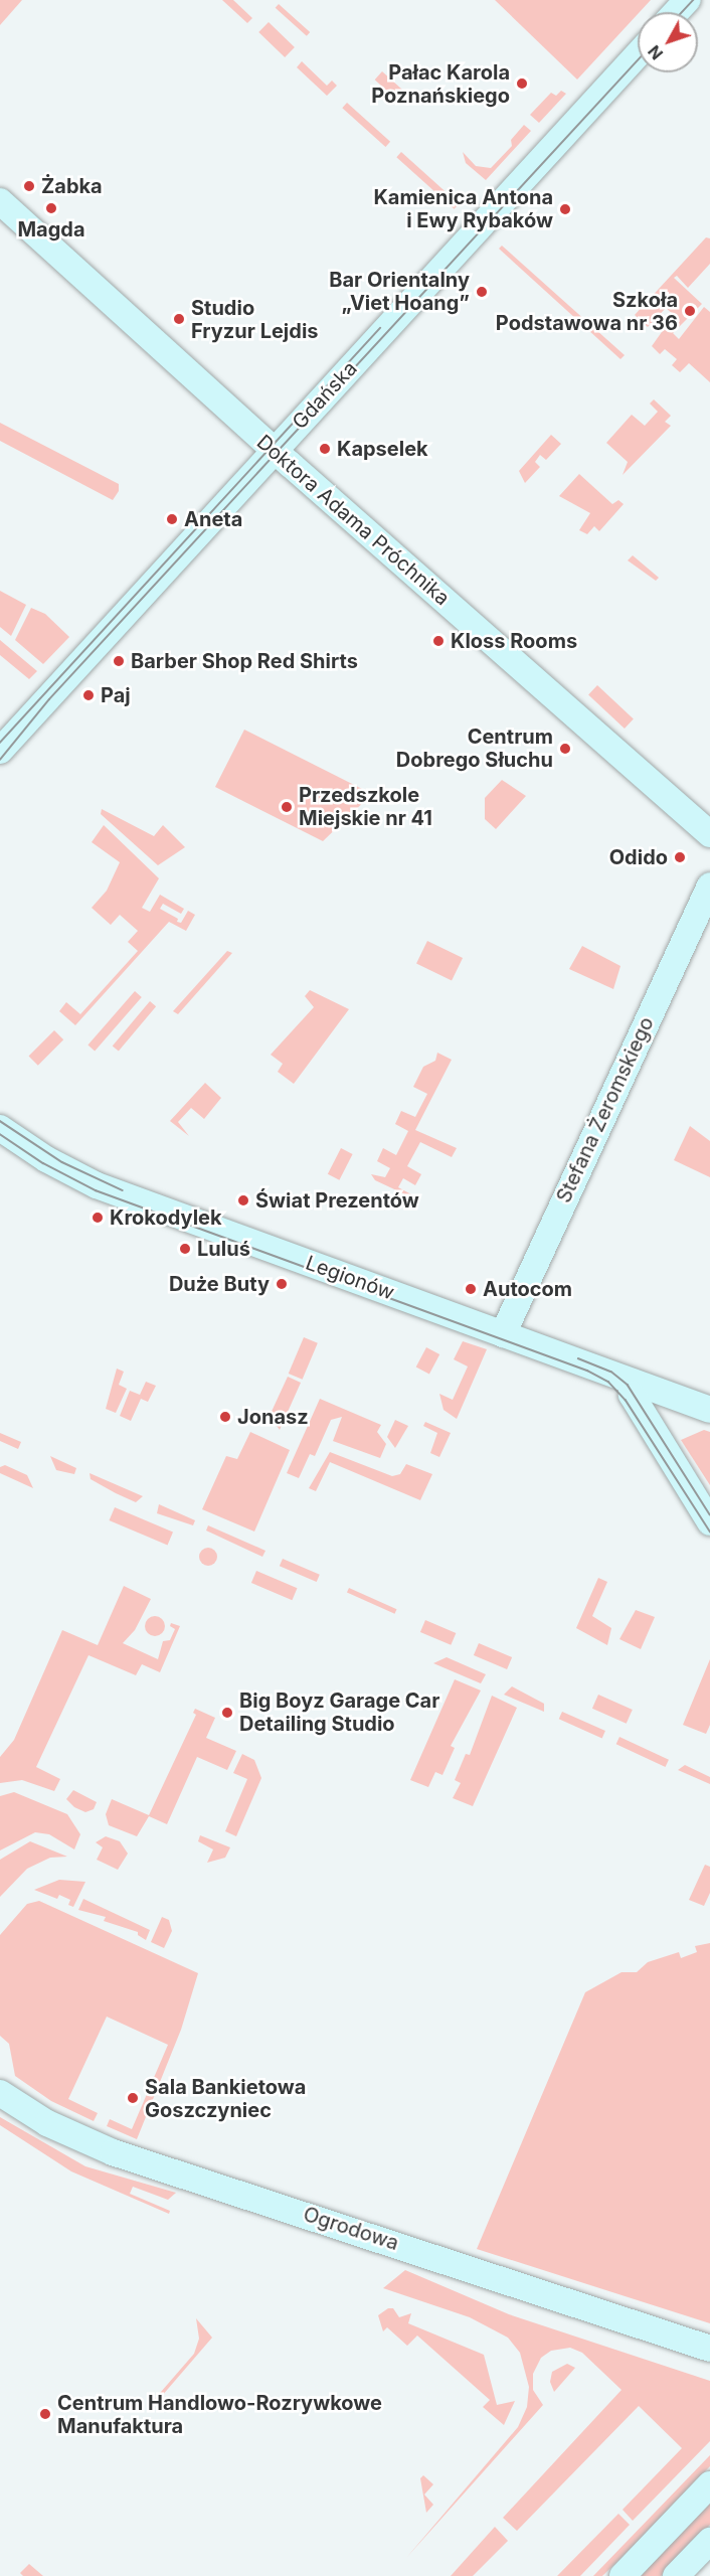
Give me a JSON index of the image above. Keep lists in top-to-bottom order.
{
  "streets": {
    "street": [
      "Gdańska",
      "Doktora Adama Próchnika",
      "Stefana Żeromskiego",
      "Legionów",
      "Ogrodowa"
    ]
  },
  "crossings": [
    ["Gdańska", "Doktora Adama Próchnika"],
    ["Stefana Żeromskiego", "Legionów"]
  ],
  "places": [
    "Pałac Karola Poznańskiego",
    "Żabka",
    "Magda",
    "Kamienica Antona i Ewy Rybaków",
    "Bar Orientalny „Viet Hoang”",
    "Szkoła Podstawowa nr 36",
    "Studio Fryzur Lejdis",
    "Kapselek",
    "Aneta",
    "Kloss Rooms",
    "Barber Shop Red Shirts",
    "Paj",
    "Centrum Dobrego Słuchu",
    "Przedszkole Miejskie nr 41",
    "Odido",
    "Świat Prezentów",
    "Krokodylek",
    "Luluś",
    "Duże Buty",
    "Autocom",
    "Jonasz",
    "Big Boyz Garage Car Detailing Studio",
    "Sala Bankietowa Goszczyniec",
    "Centrum Handlowo-Rozrywkowe Manufaktura"
  ],
  "north": "bottom left"
}
